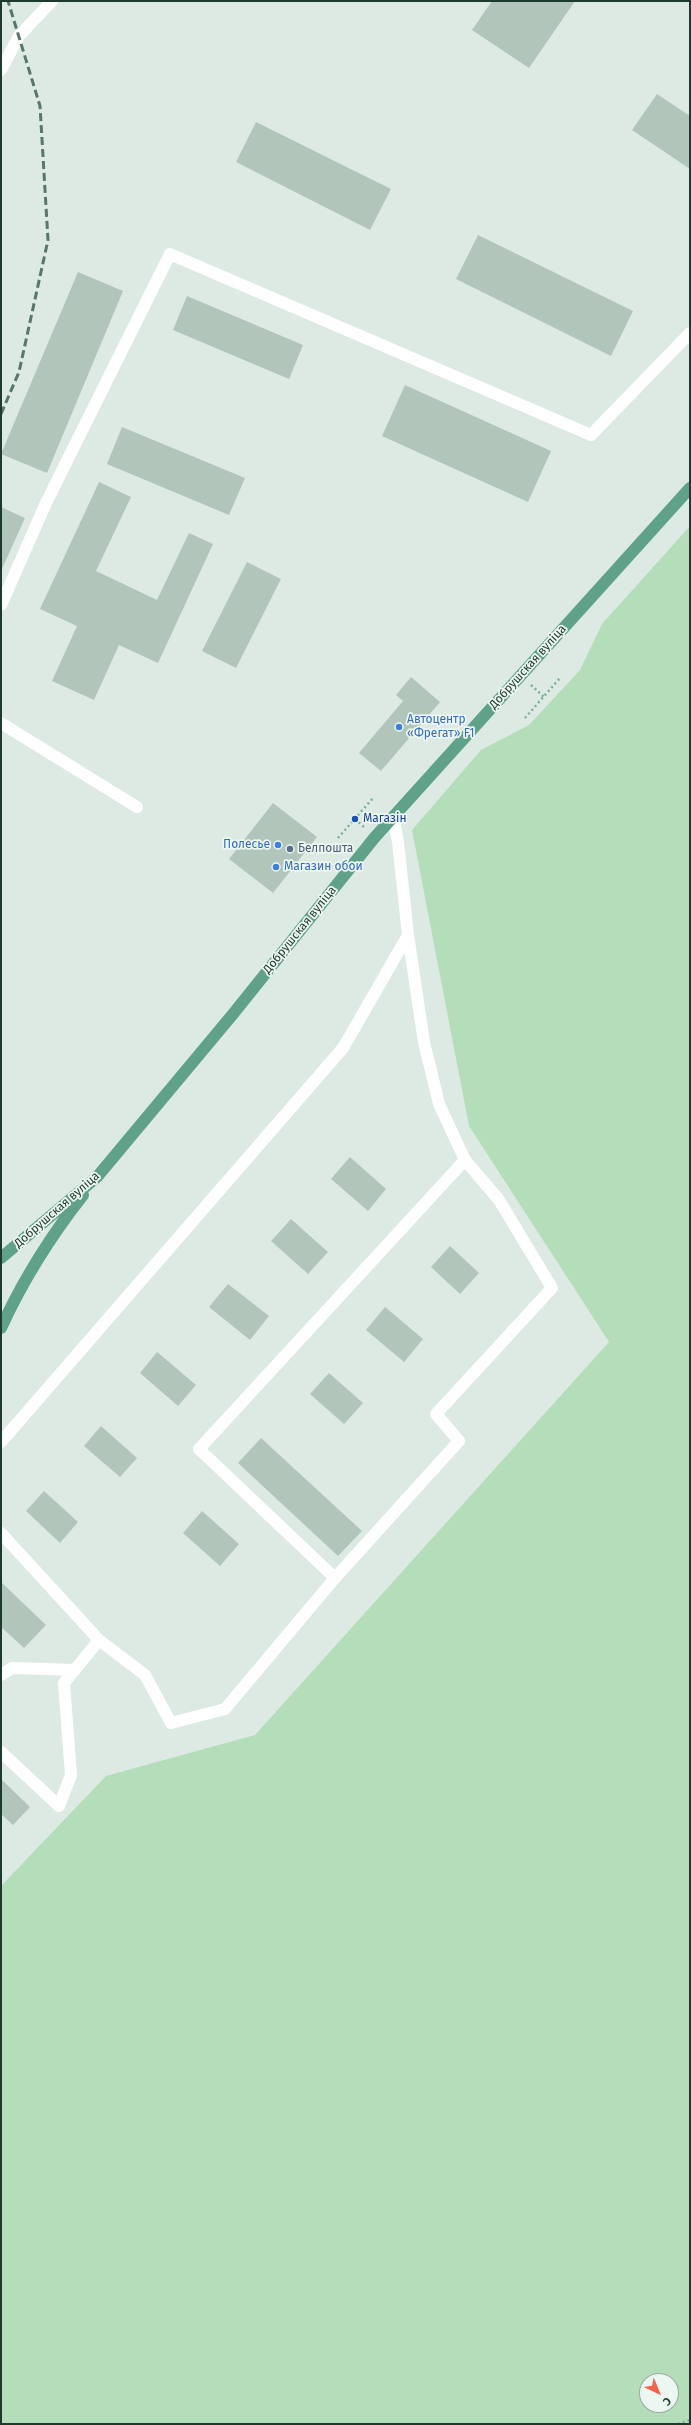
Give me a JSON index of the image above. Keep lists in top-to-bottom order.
{
  "streets": {
    "main road": ["Добрушская вуліца"]
  },
  "places": [
    "Автоцентр «Фрегат» F1",
    "Магазін",
    "Полесье",
    "Белпошта",
    "Магазин обои"
  ],
  "north": "bottom right"
}
